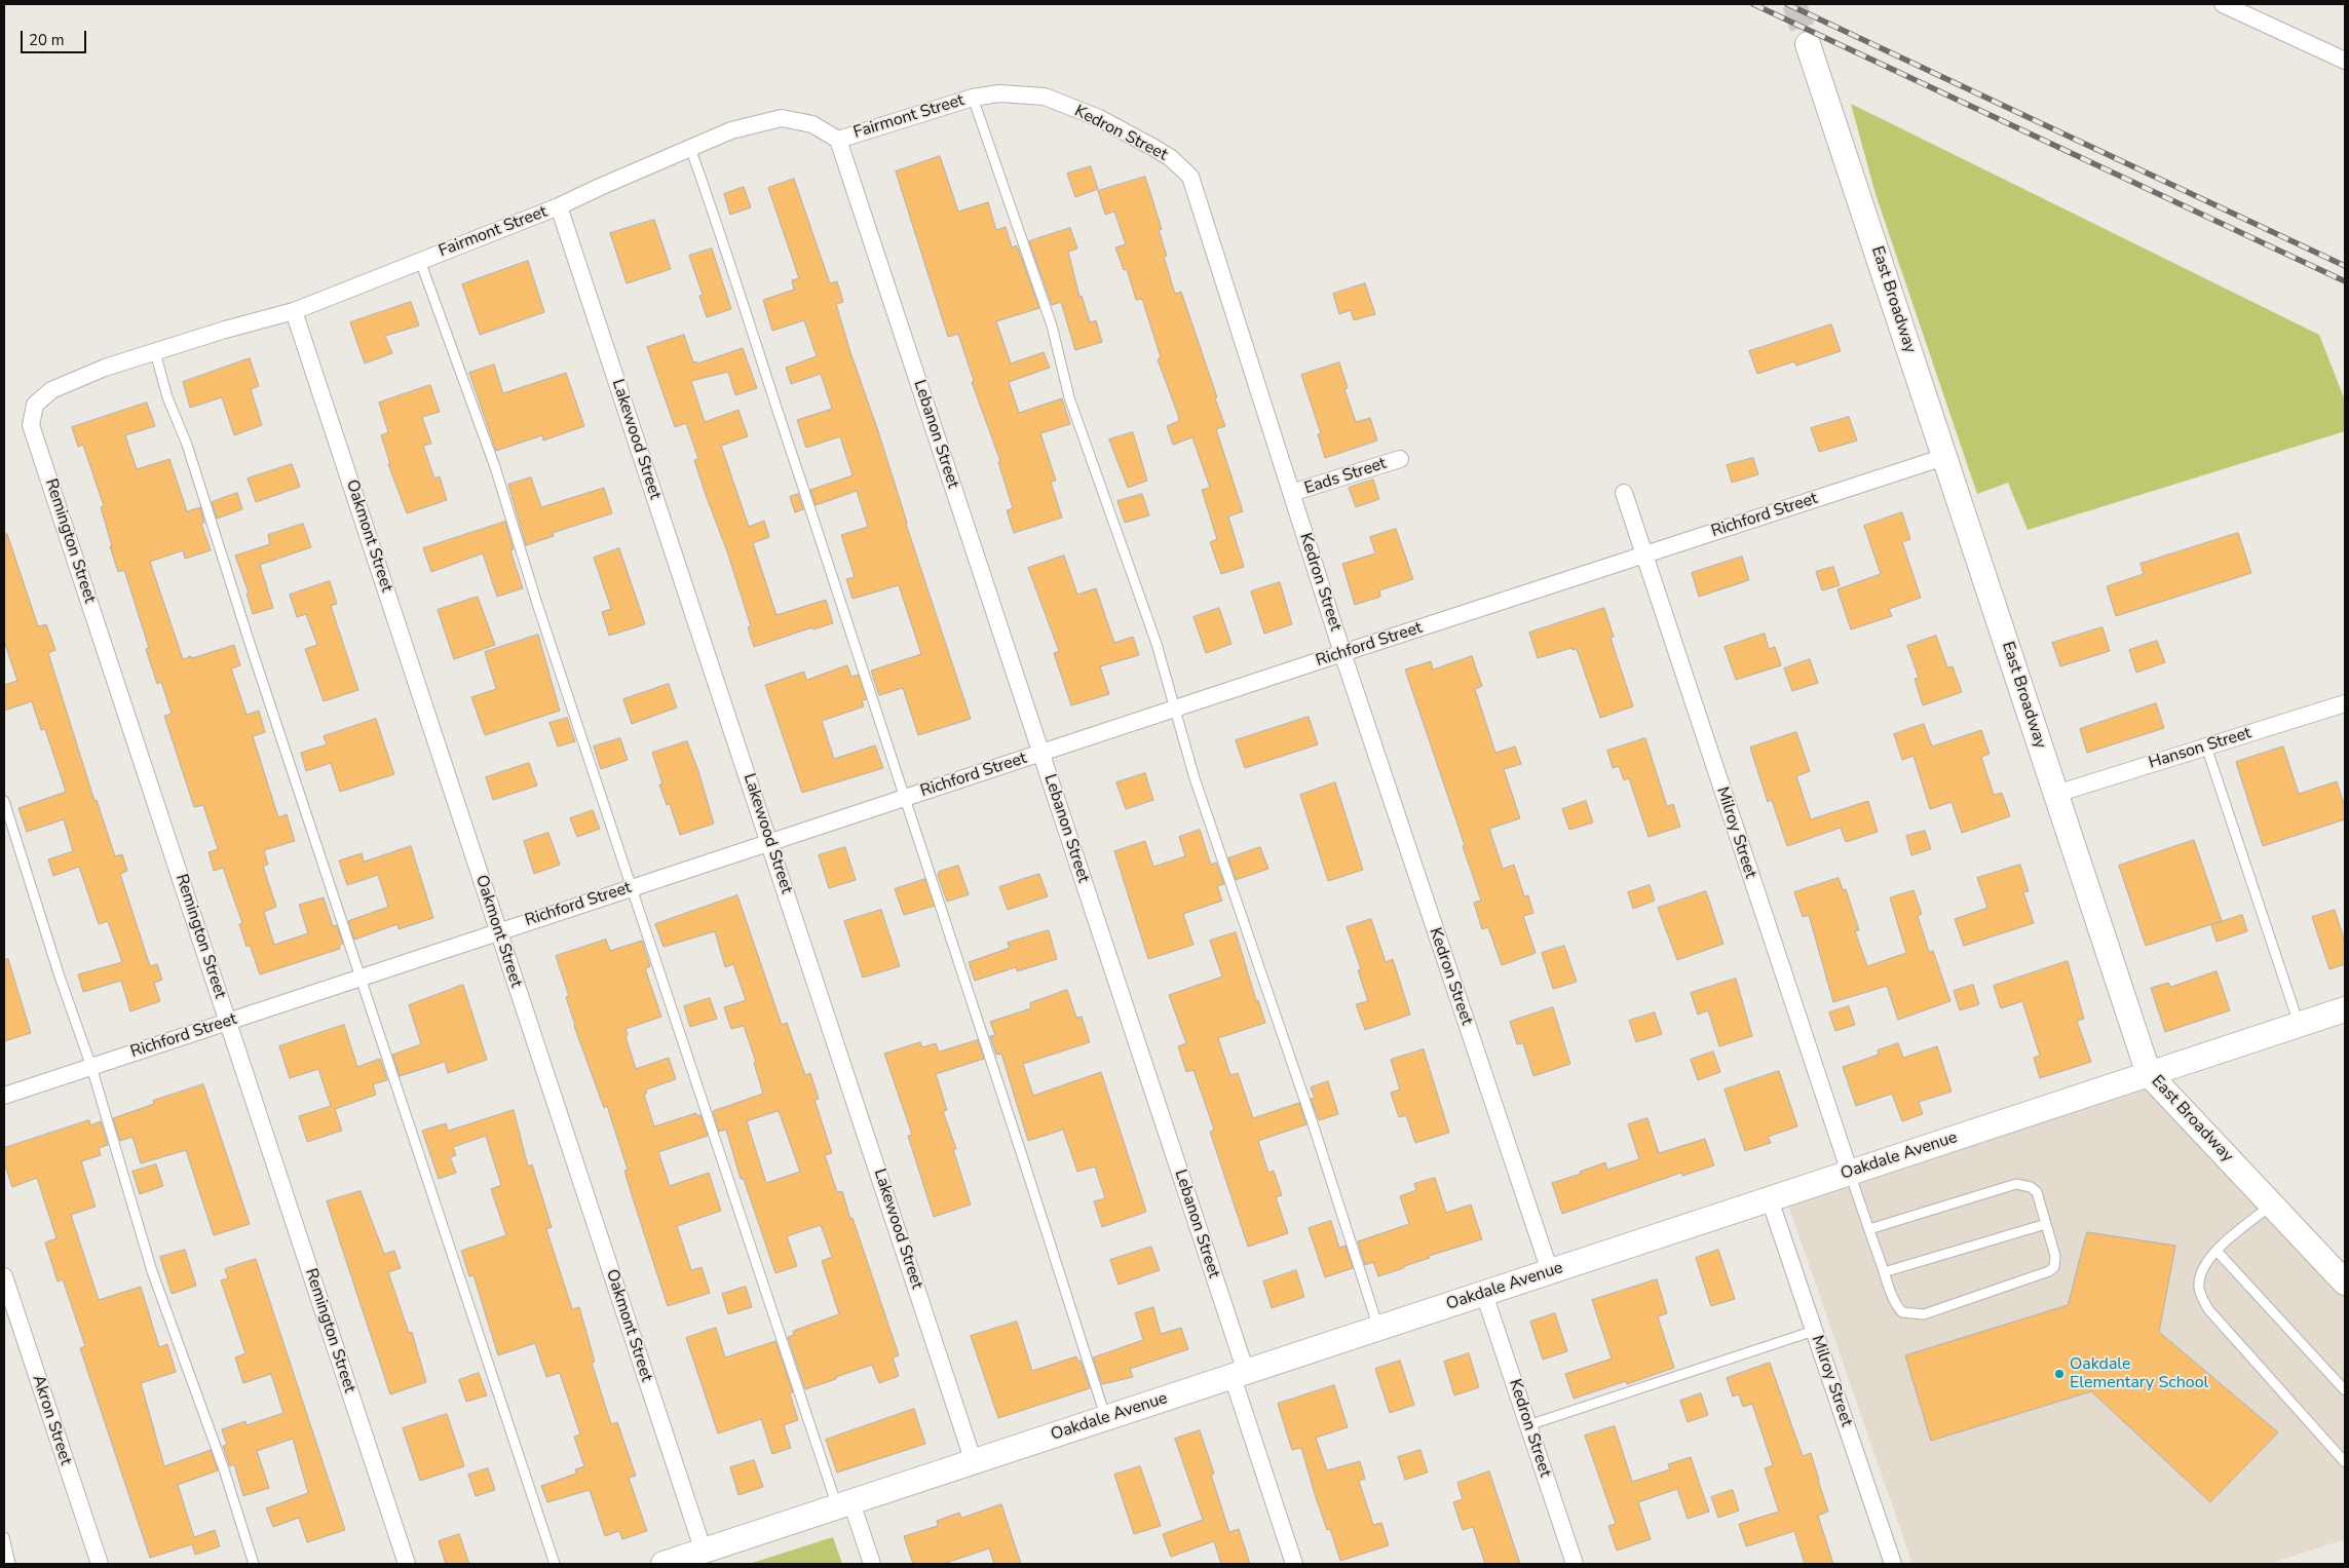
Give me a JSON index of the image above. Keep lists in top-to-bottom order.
{
  "streets": {
    "street": [
      "Fairmont Street",
      "Kedron Street",
      "East Broadway",
      "Lebanon Street",
      "Lakewood Street",
      "Eads Street",
      "Richford Street",
      "Oakmont Street",
      "Remington Street",
      "Hanson Street",
      "Milroy Street",
      "Oakdale Avenue",
      "Akron Street"
    ]
  },
  "crossings": [
    ["Fairmont Street", "Kedron Street"],
    ["Fairmont Street", "Lebanon Street"],
    ["Fairmont Street", "Lakewood Street"],
    ["Fairmont Street", "Oakmont Street"],
    ["Fairmont Street", "Remington Street"],
    ["Kedron Street", "Eads Street"],
    ["Kedron Street", "Richford Street"],
    ["Kedron Street", "Oakdale Avenue"],
    ["East Broadway", "Richford Street"],
    ["East Broadway", "Hanson Street"],
    ["East Broadway", "Oakdale Avenue"],
    ["Lebanon Street", "Richford Street"],
    ["Lebanon Street", "Oakdale Avenue"],
    ["Lakewood Street", "Richford Street"],
    ["Lakewood Street", "Oakdale Avenue"],
    ["Richford Street", "Oakmont Street"],
    ["Richford Street", "Remington Street"],
    ["Richford Street", "Milroy Street"],
    ["Oakmont Street", "Oakdale Avenue"],
    ["Milroy Street", "Oakdale Avenue"]
  ],
  "places": ["Oakdale Elementary School"],
  "scale_bar": "20 m"
}
